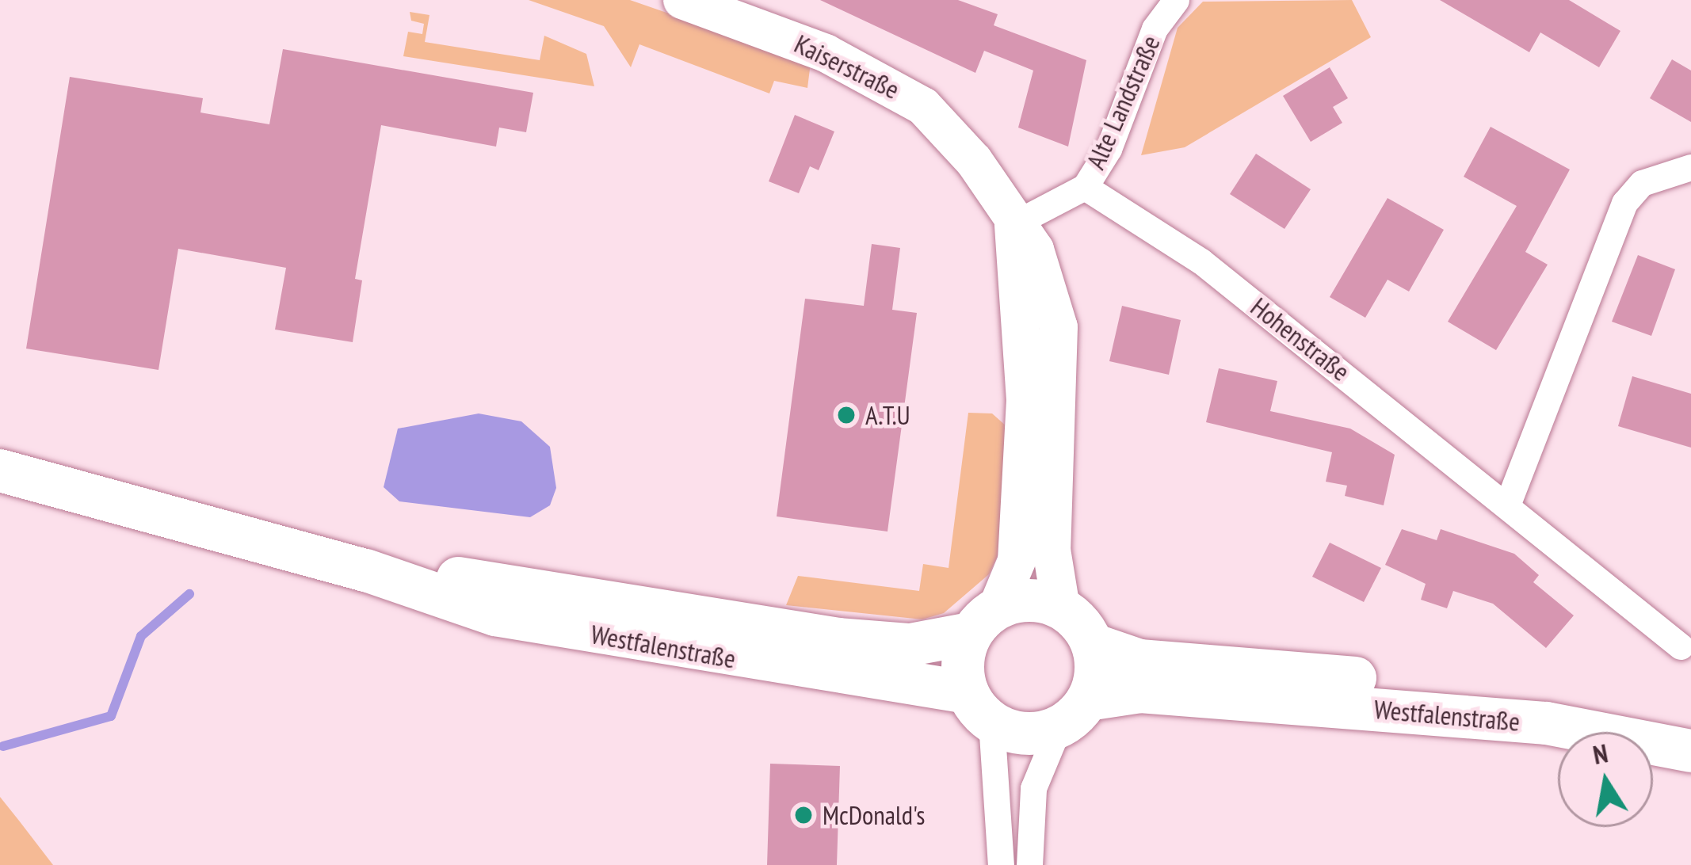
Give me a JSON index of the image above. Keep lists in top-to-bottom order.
{
  "streets": {
    "main road": ["Kaiserstraße", "Westfalenstraße"],
    "street": ["Alte Landstraße", "Hohenstraße"]
  },
  "crossings": [
    ["Kaiserstraße", "Alte Landstraße"],
    ["Kaiserstraße", "Westfalenstraße"],
    ["Alte Landstraße", "Hohenstraße"]
  ],
  "places": ["A.T.U", "McDonald's"],
  "north": "top"
}
